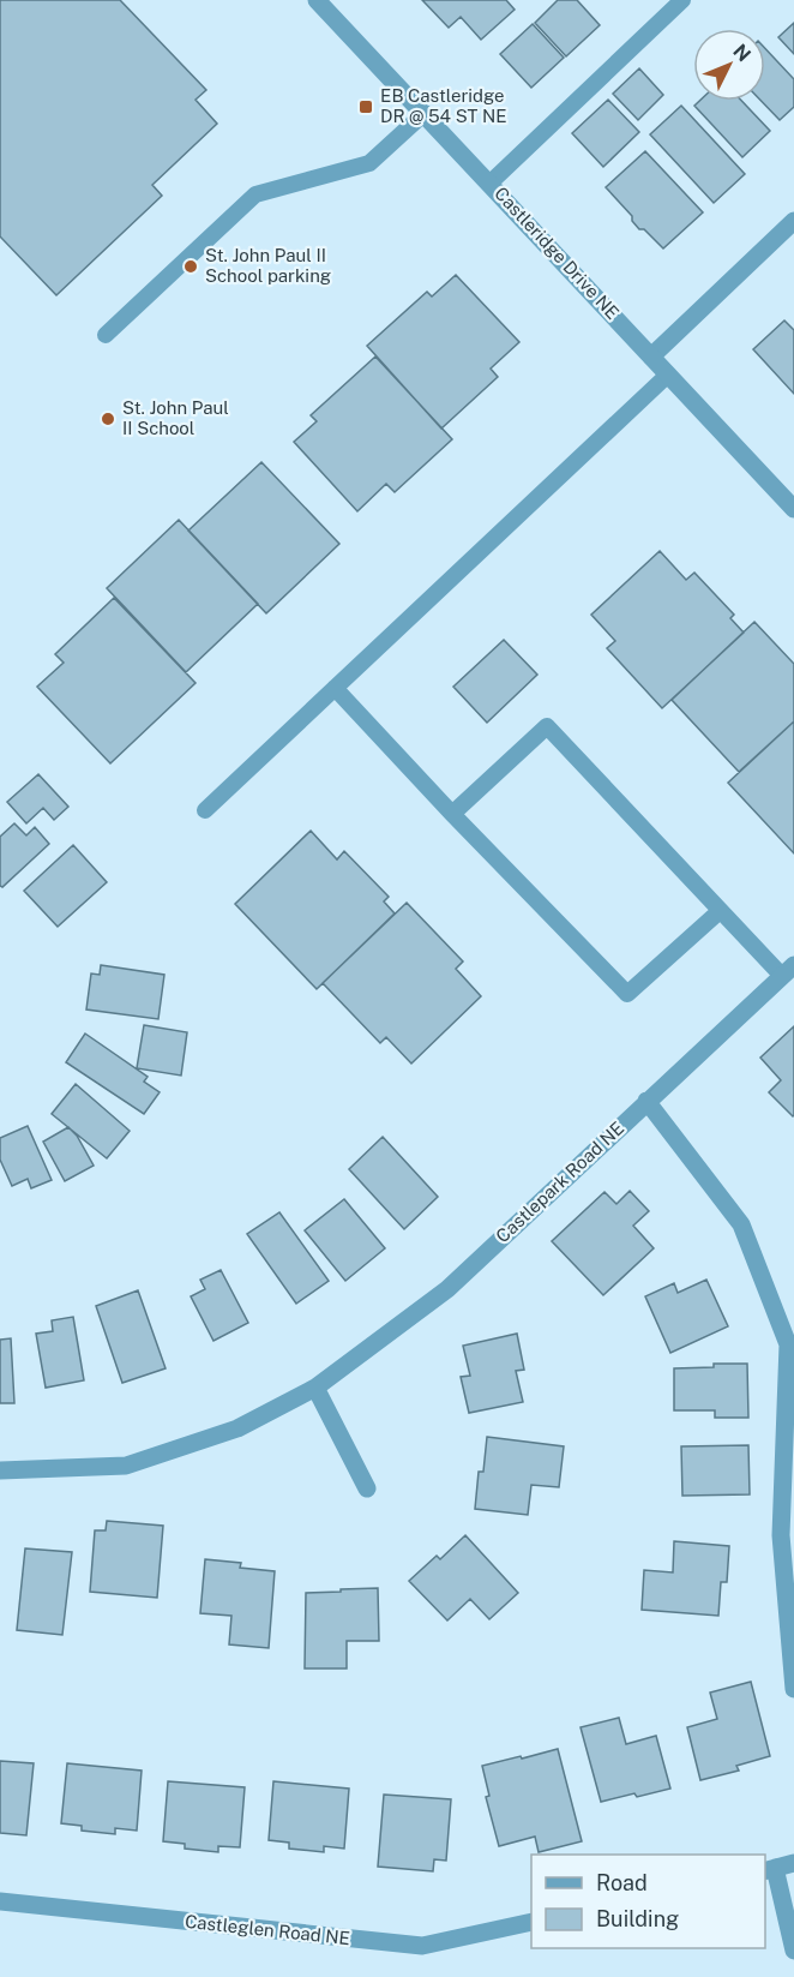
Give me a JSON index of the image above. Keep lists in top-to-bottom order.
{
  "streets": {
    "street": ["Castleridge Drive NE", "Castlepark Road NE", "Castleglen Road NE"]
  },
  "places": {
    "transit": ["EB Castleridge DR @ 54 ST NE"],
    "other": ["St. John Paul II School parking", "St. John Paul II School"]
  },
  "legend": ["Road", "Building"],
  "north": "top right"
}
